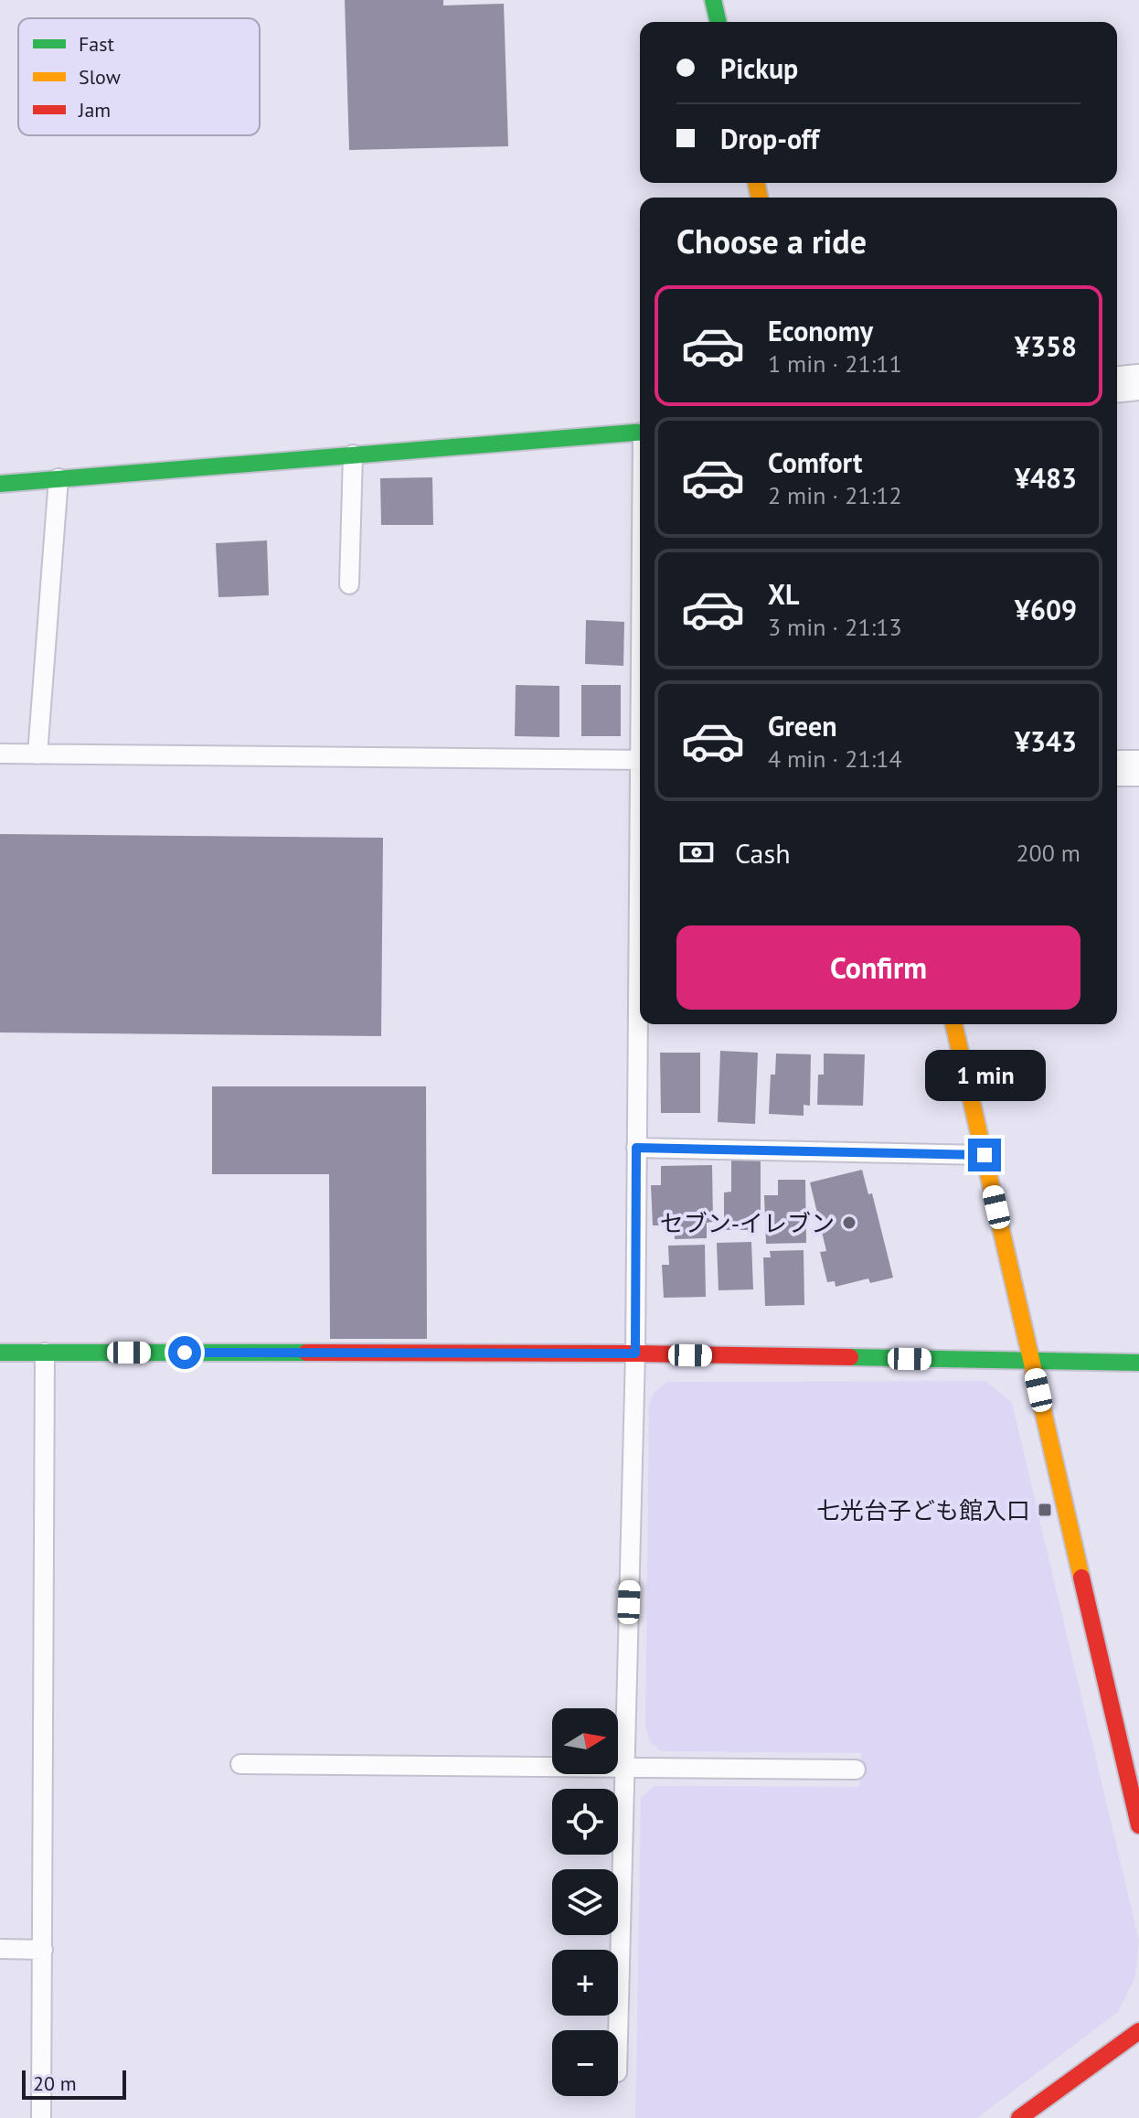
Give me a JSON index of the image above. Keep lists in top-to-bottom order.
{
  "places": {
    "other": ["セブン-イレブン"],
    "transit": ["七光台子ども館入口"]
  },
  "legend": ["Fast", "Slow", "Jam"],
  "scale_bar": "20 m",
  "north": "right",
  "page": {
    "banner": ["Pickup", "Drop-off"],
    "heading": "Choose a ride",
    "list": [
      {
        "name": "Economy",
        "note": "1 min · 21:11",
        "value": "¥358"
      },
      {
        "name": "Comfort",
        "note": "2 min · 21:12",
        "value": "¥483"
      },
      {
        "name": "XL",
        "note": "3 min · 21:13",
        "value": "¥609"
      },
      {
        "name": "Green",
        "note": "4 min · 21:14",
        "value": "¥343"
      }
    ],
    "pay": ["Cash", "200 m"],
    "buttons": "Confirm",
    "bubble": "1 min",
    "map_buttons": ["+", "−"],
    "scale": "20 m"
  }
}
